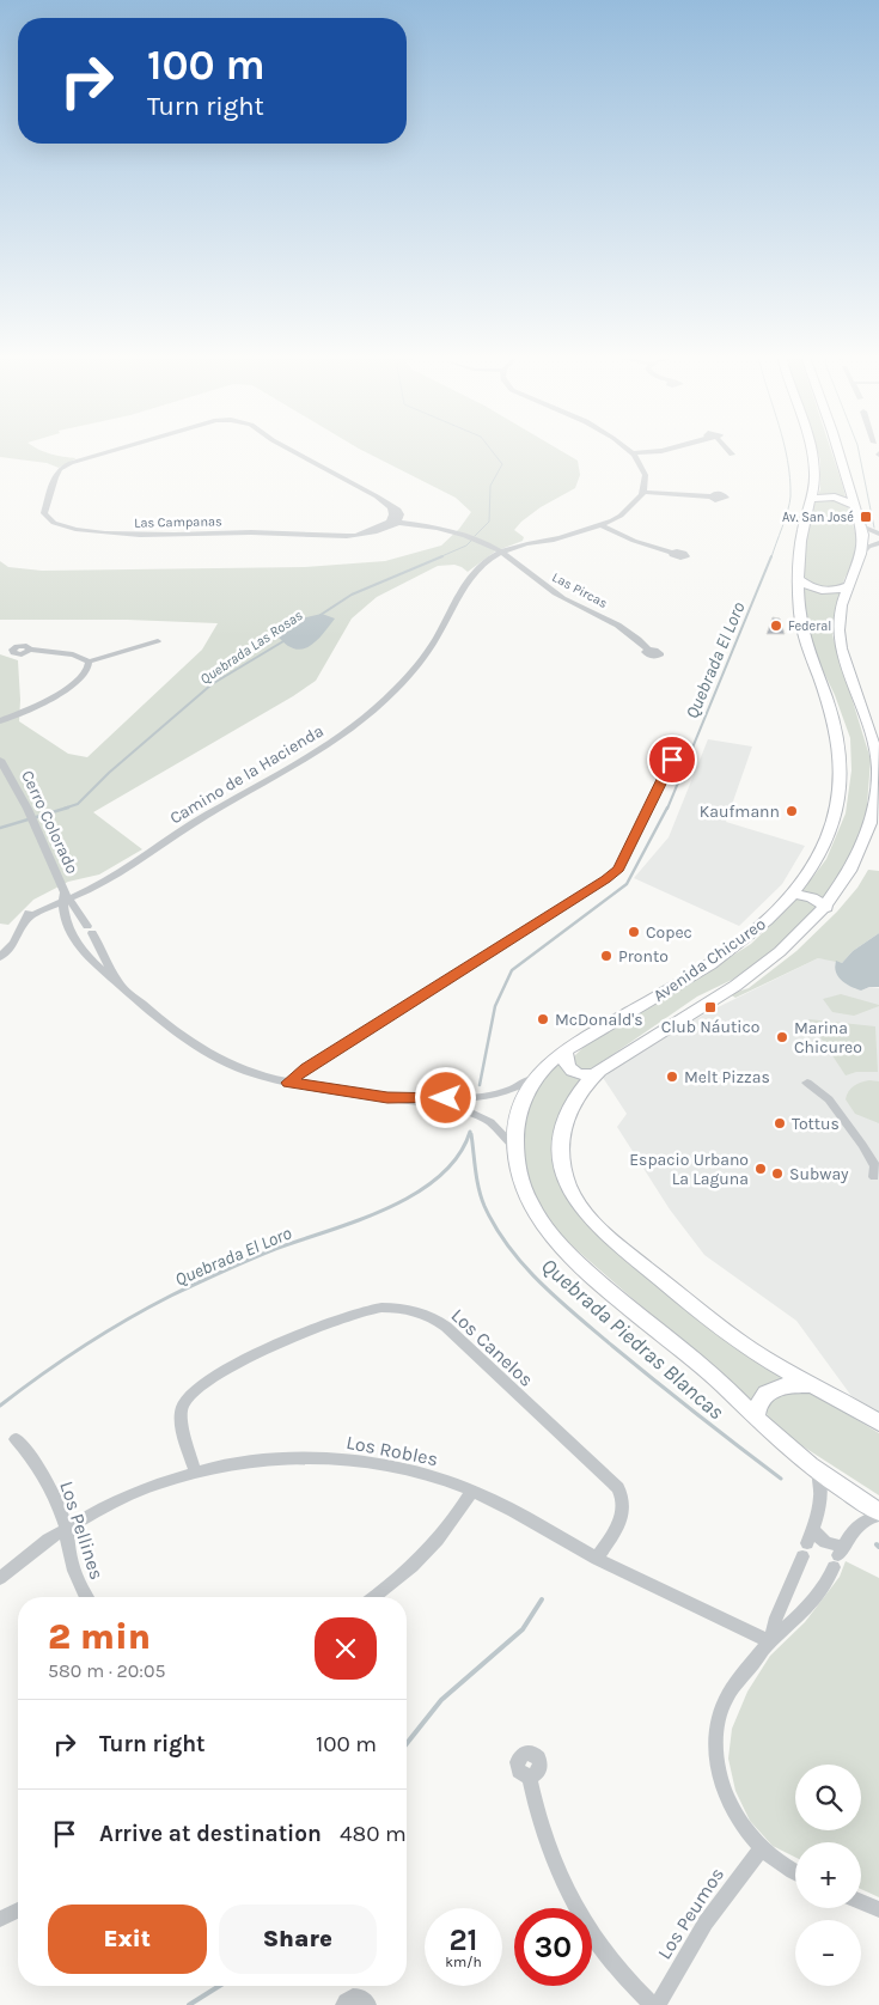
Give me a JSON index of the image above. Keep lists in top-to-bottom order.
{
  "streets": {
    "main road": ["Avenida Chicureo"],
    "street": [
      "Las Campanas",
      "Las Pircas",
      "Camino de la Hacienda",
      "Cerro Colorado",
      "Los Canelos",
      "Los Robles",
      "Los Pellines",
      "Los Peumos"
    ]
  },
  "crossings": [
    ["Las Campanas", "Las Pircas"],
    ["Las Campanas", "Camino de la Hacienda"],
    ["Las Pircas", "Camino de la Hacienda"],
    ["Camino de la Hacienda", "Cerro Colorado"],
    ["Cerro Colorado", "Avenida Chicureo"],
    ["Los Canelos", "Los Robles"],
    ["Los Robles", "Los Pellines"]
  ],
  "water": ["Quebrada Las Rosas", "Quebrada El Loro", "Quebrada Piedras Blancas"],
  "places": {
    "transit": ["Av. San José", "Club Náutico"],
    "other": [
      "Federal",
      "Kaufmann",
      "Copec",
      "Pronto",
      "McDonald's",
      "Marina Chicureo",
      "Melt Pizzas",
      "Tottus",
      "Espacio Urbano La Laguna",
      "Subway"
    ]
  },
  "page": {
    "turn": ["100 m", "Turn right"],
    "heading": ["2 min", "580 m · 20:05"],
    "list": [
      {
        "name": "Turn right",
        "value": "100 m"
      },
      {
        "name": "Arrive at destination",
        "value": "480 m"
      }
    ],
    "map_buttons": ["+", "−"],
    "buttons": ["Exit", "Share"],
    "speed": "21 km/h",
    "limit": "30"
  }
}
